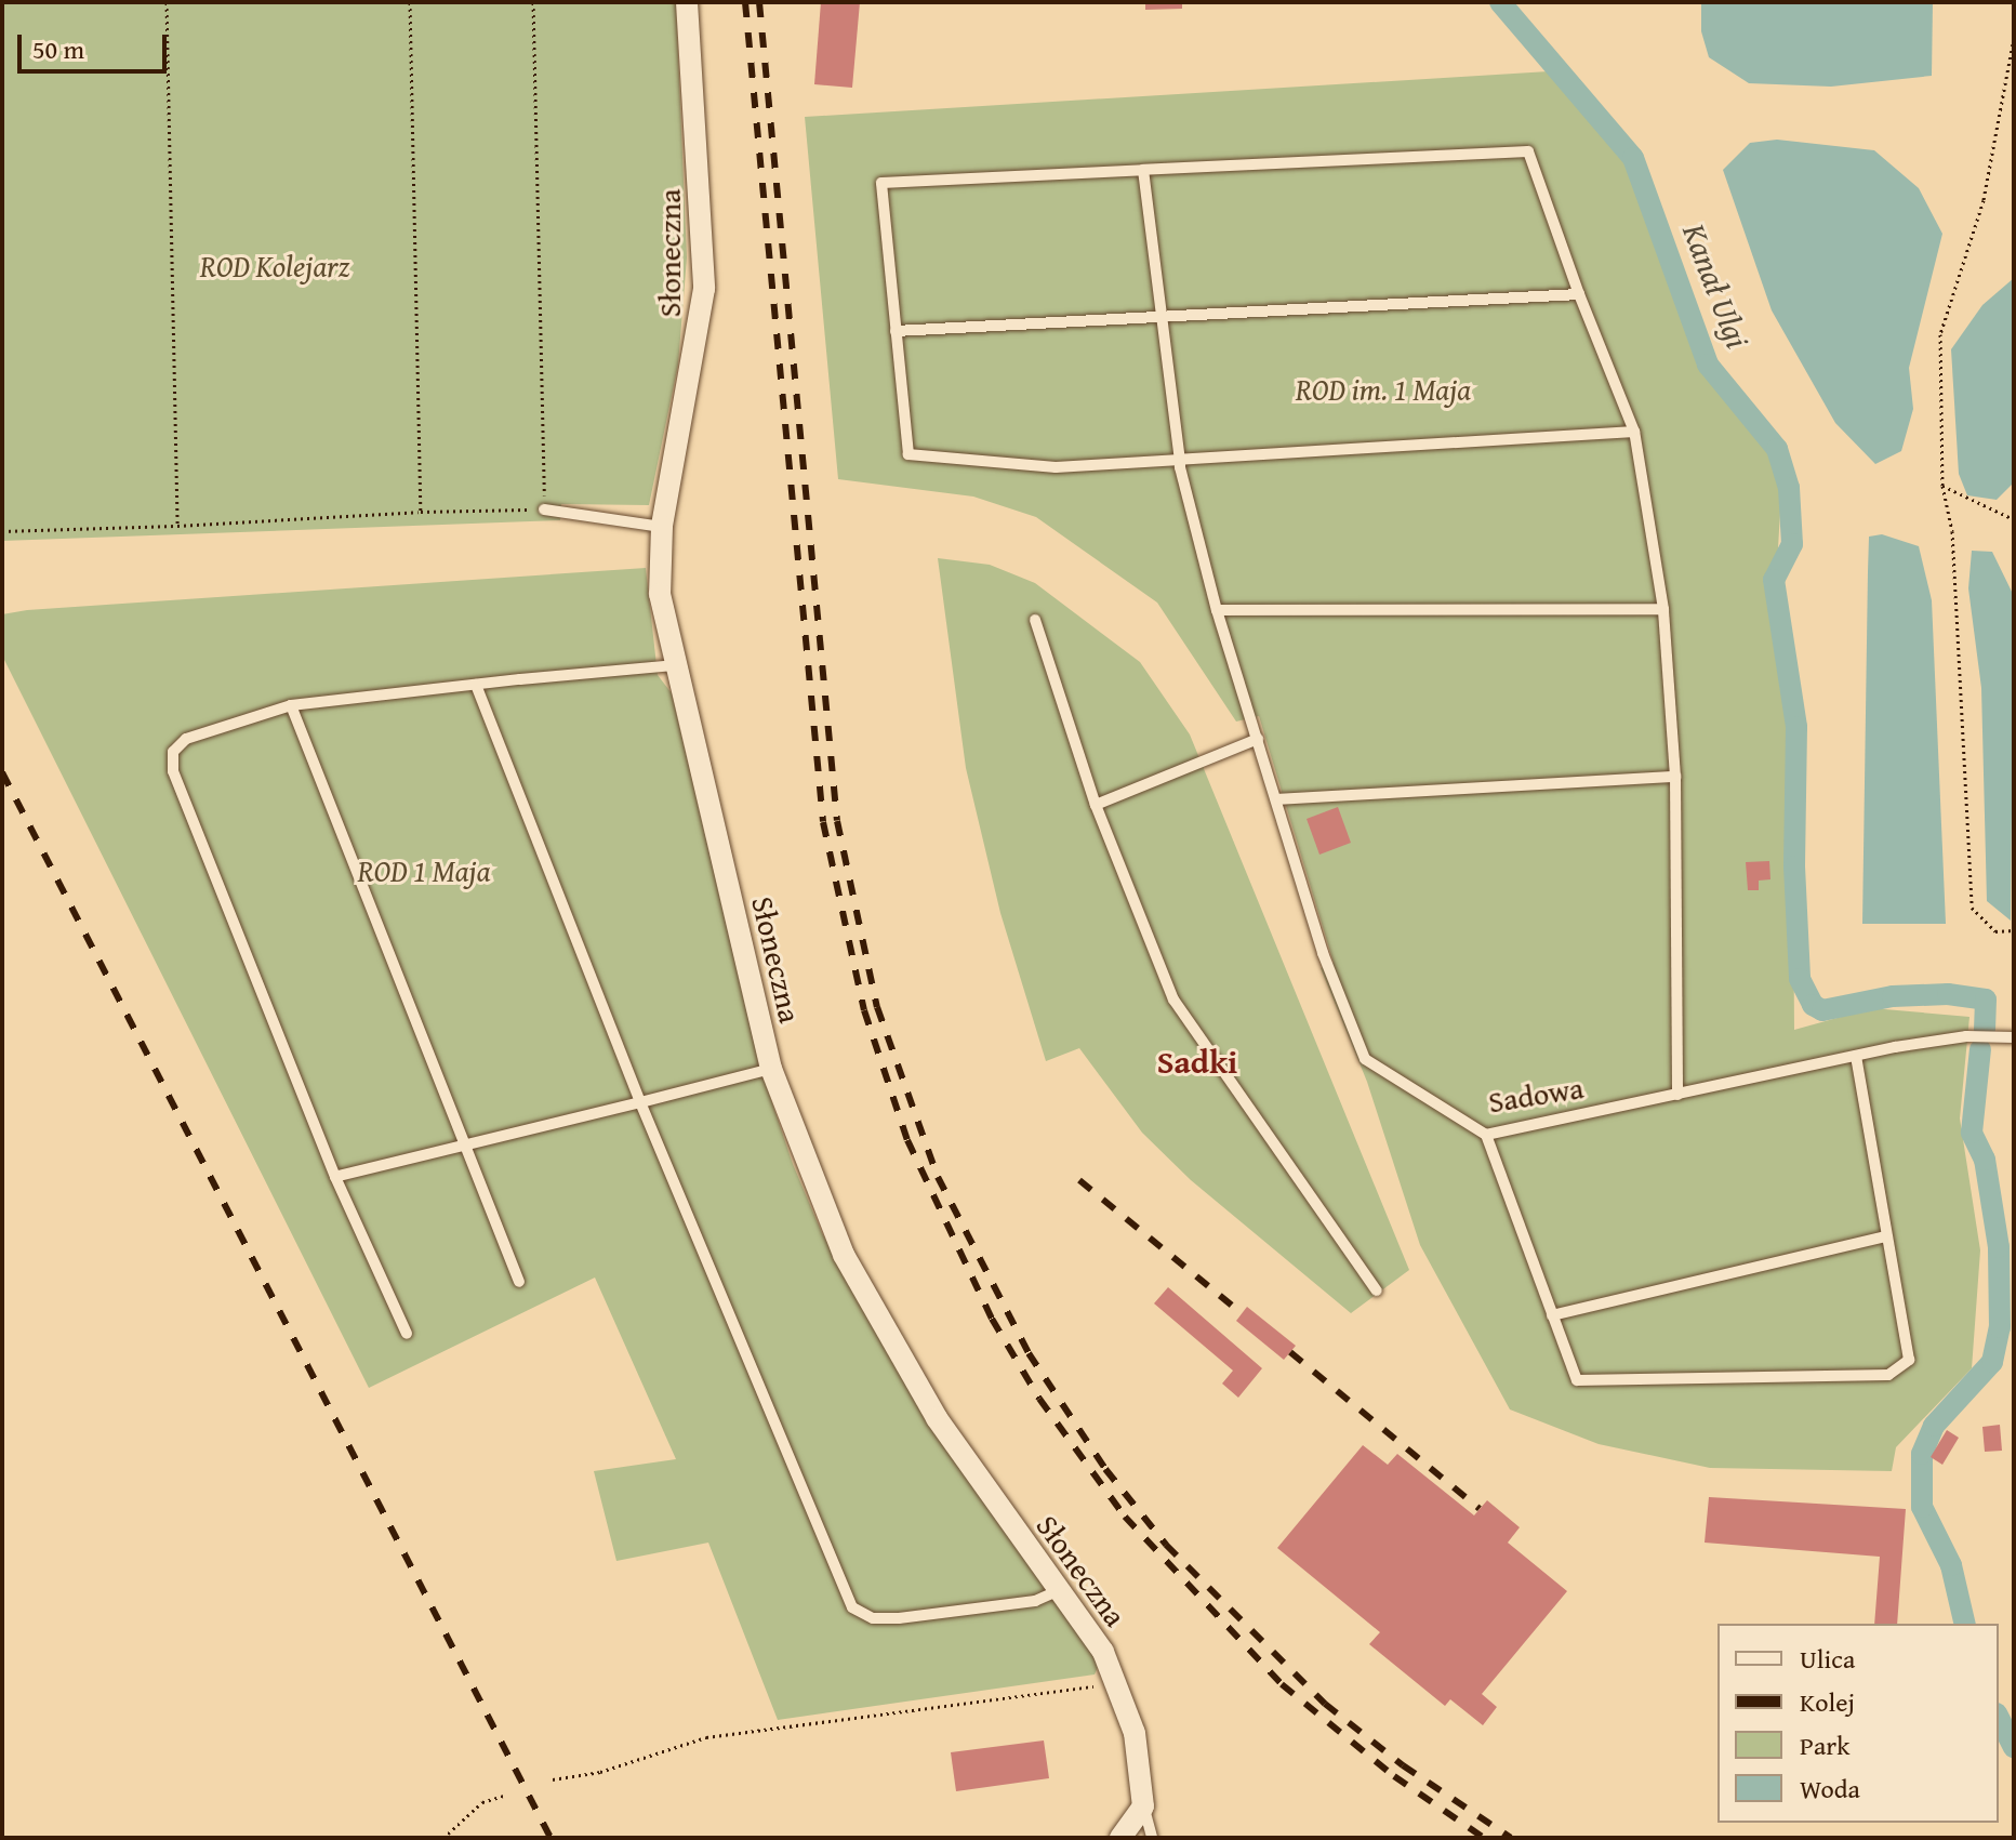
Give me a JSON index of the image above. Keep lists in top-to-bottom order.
{
  "streets": {
    "street": ["Słoneczna"],
    "lane": ["Sadowa"]
  },
  "districts": ["Sadki"],
  "water": ["Kanał Ulgi"],
  "parks": ["ROD Kolejarz", "ROD im. 1 Maja", "ROD 1 Maja"],
  "legend": [
    "Ulica",
    "Kolej",
    "Park",
    "Woda"
  ],
  "scale_bar": "50 m"
}
